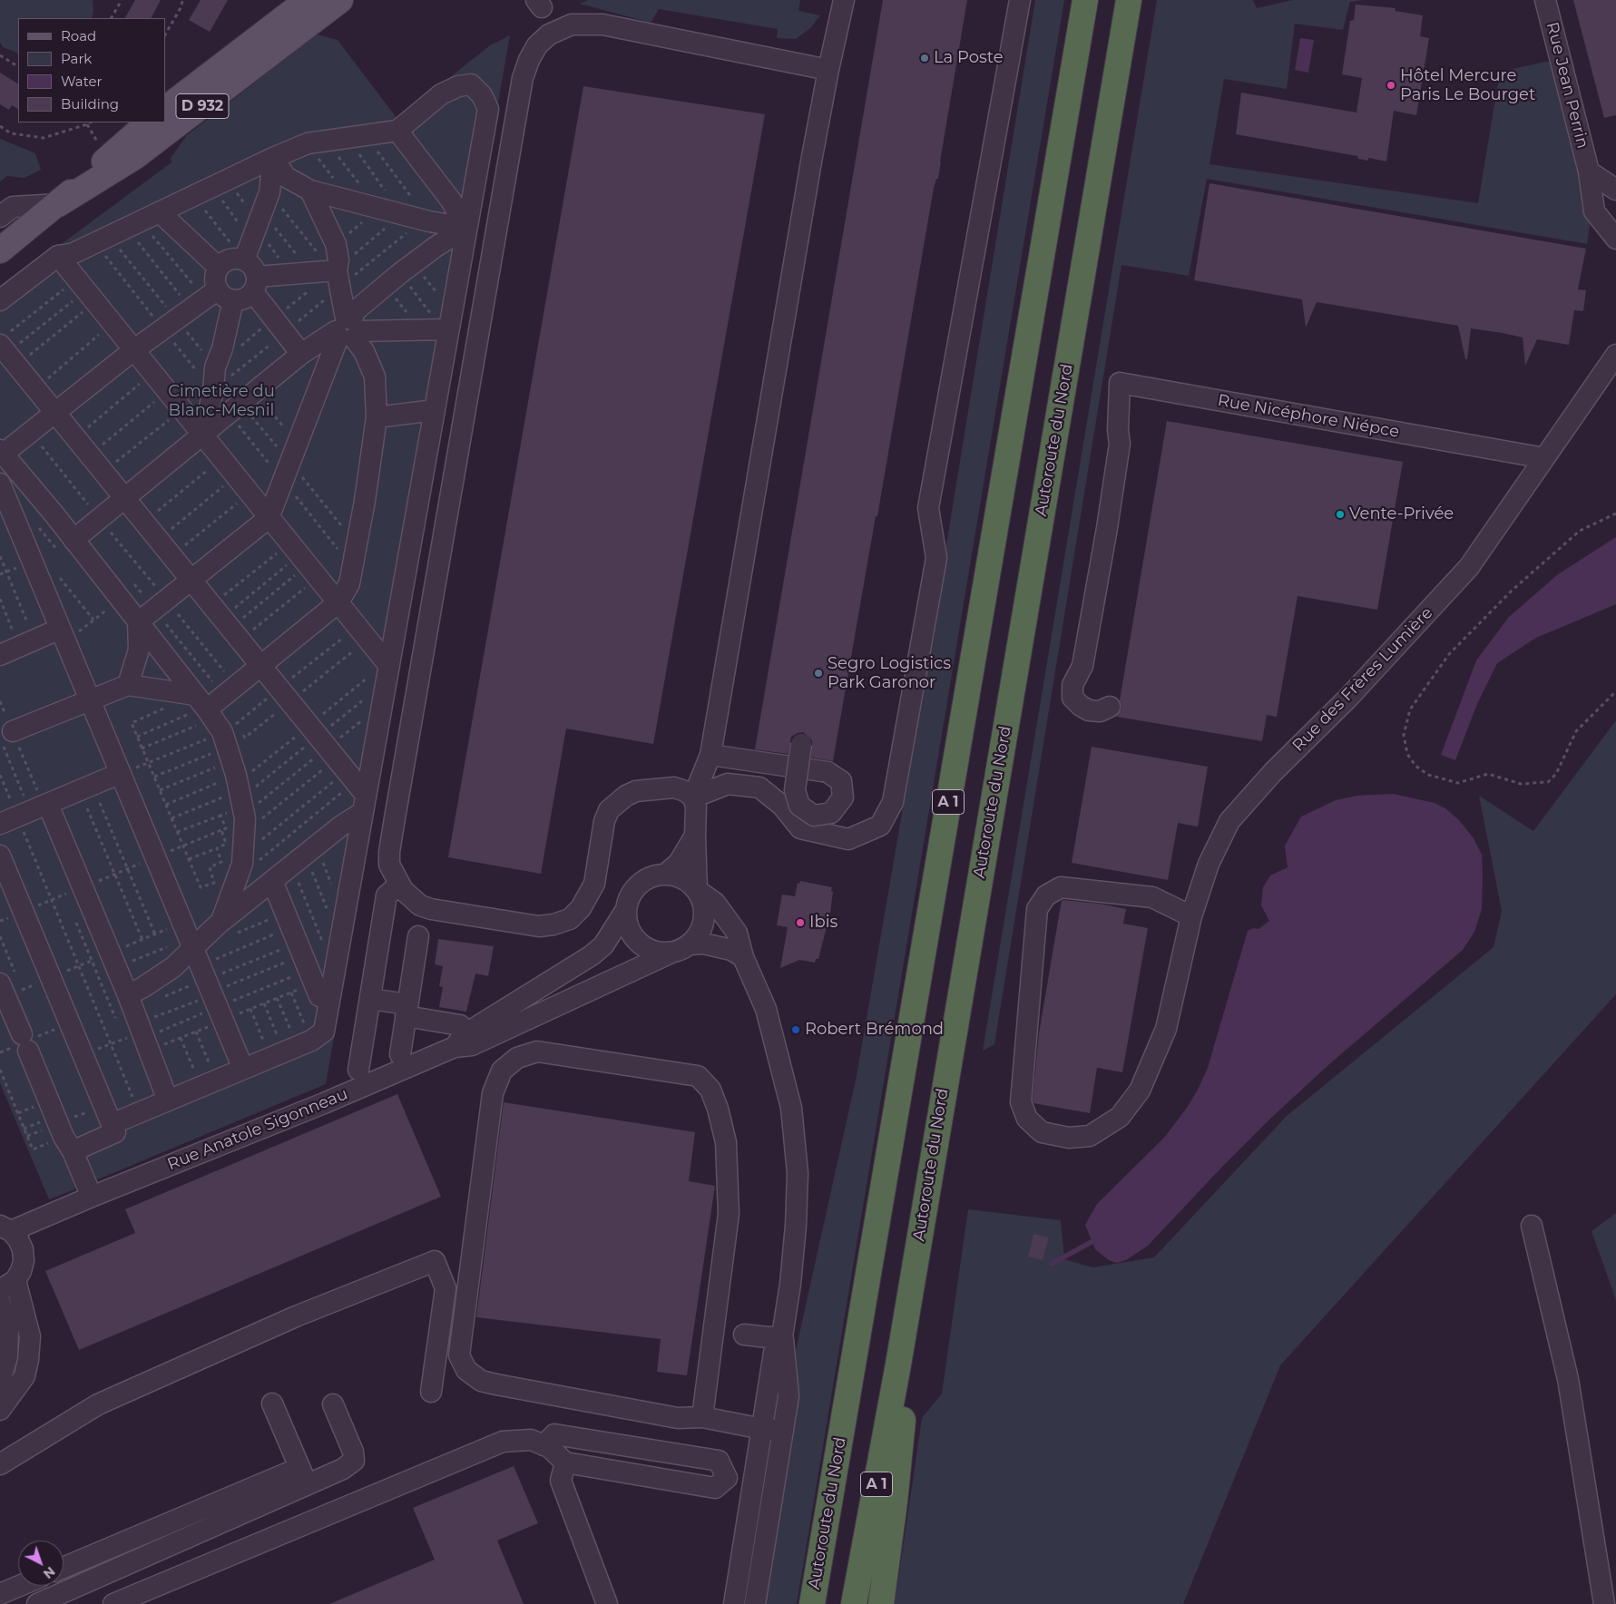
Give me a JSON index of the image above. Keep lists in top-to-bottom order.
{
  "streets": {
    "highway": ["Autoroute du Nord", "A 1"],
    "main road": ["D 932"],
    "street": [
      "Rue Jean Perrin",
      "Rue Nicéphore Niépce",
      "Rue des Frères Lumière",
      "Rue Anatole Sigonneau"
    ]
  },
  "crossings": [
    ["Rue Nicéphore Niépce", "Rue des Frères Lumière"]
  ],
  "parks": ["Cimetière du Blanc-Mesnil"],
  "places": [
    "La Poste",
    "Hôtel Mercure Paris Le Bourget",
    "Vente-Privée",
    "Segro Logistics Park Garonor",
    "Ibis",
    "Robert Brémond"
  ],
  "legend": [
    "Road",
    "Park",
    "Water",
    "Building"
  ],
  "north": "bottom right"
}
